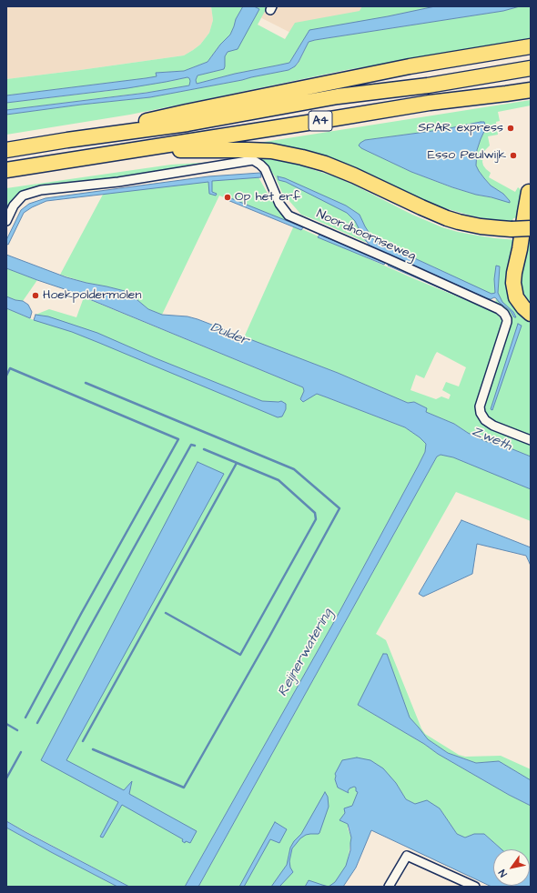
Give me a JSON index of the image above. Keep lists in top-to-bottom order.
{
  "streets": {
    "highway": ["A4"],
    "street": ["Noordhoornseweg"]
  },
  "water": ["Dulder", "Zweth", "Reijnerwatering"],
  "places": [
    "SPAR express",
    "Esso Peulwijk",
    "Op het erf",
    "Hoekpoldermolen"
  ],
  "north": "bottom left"
}
